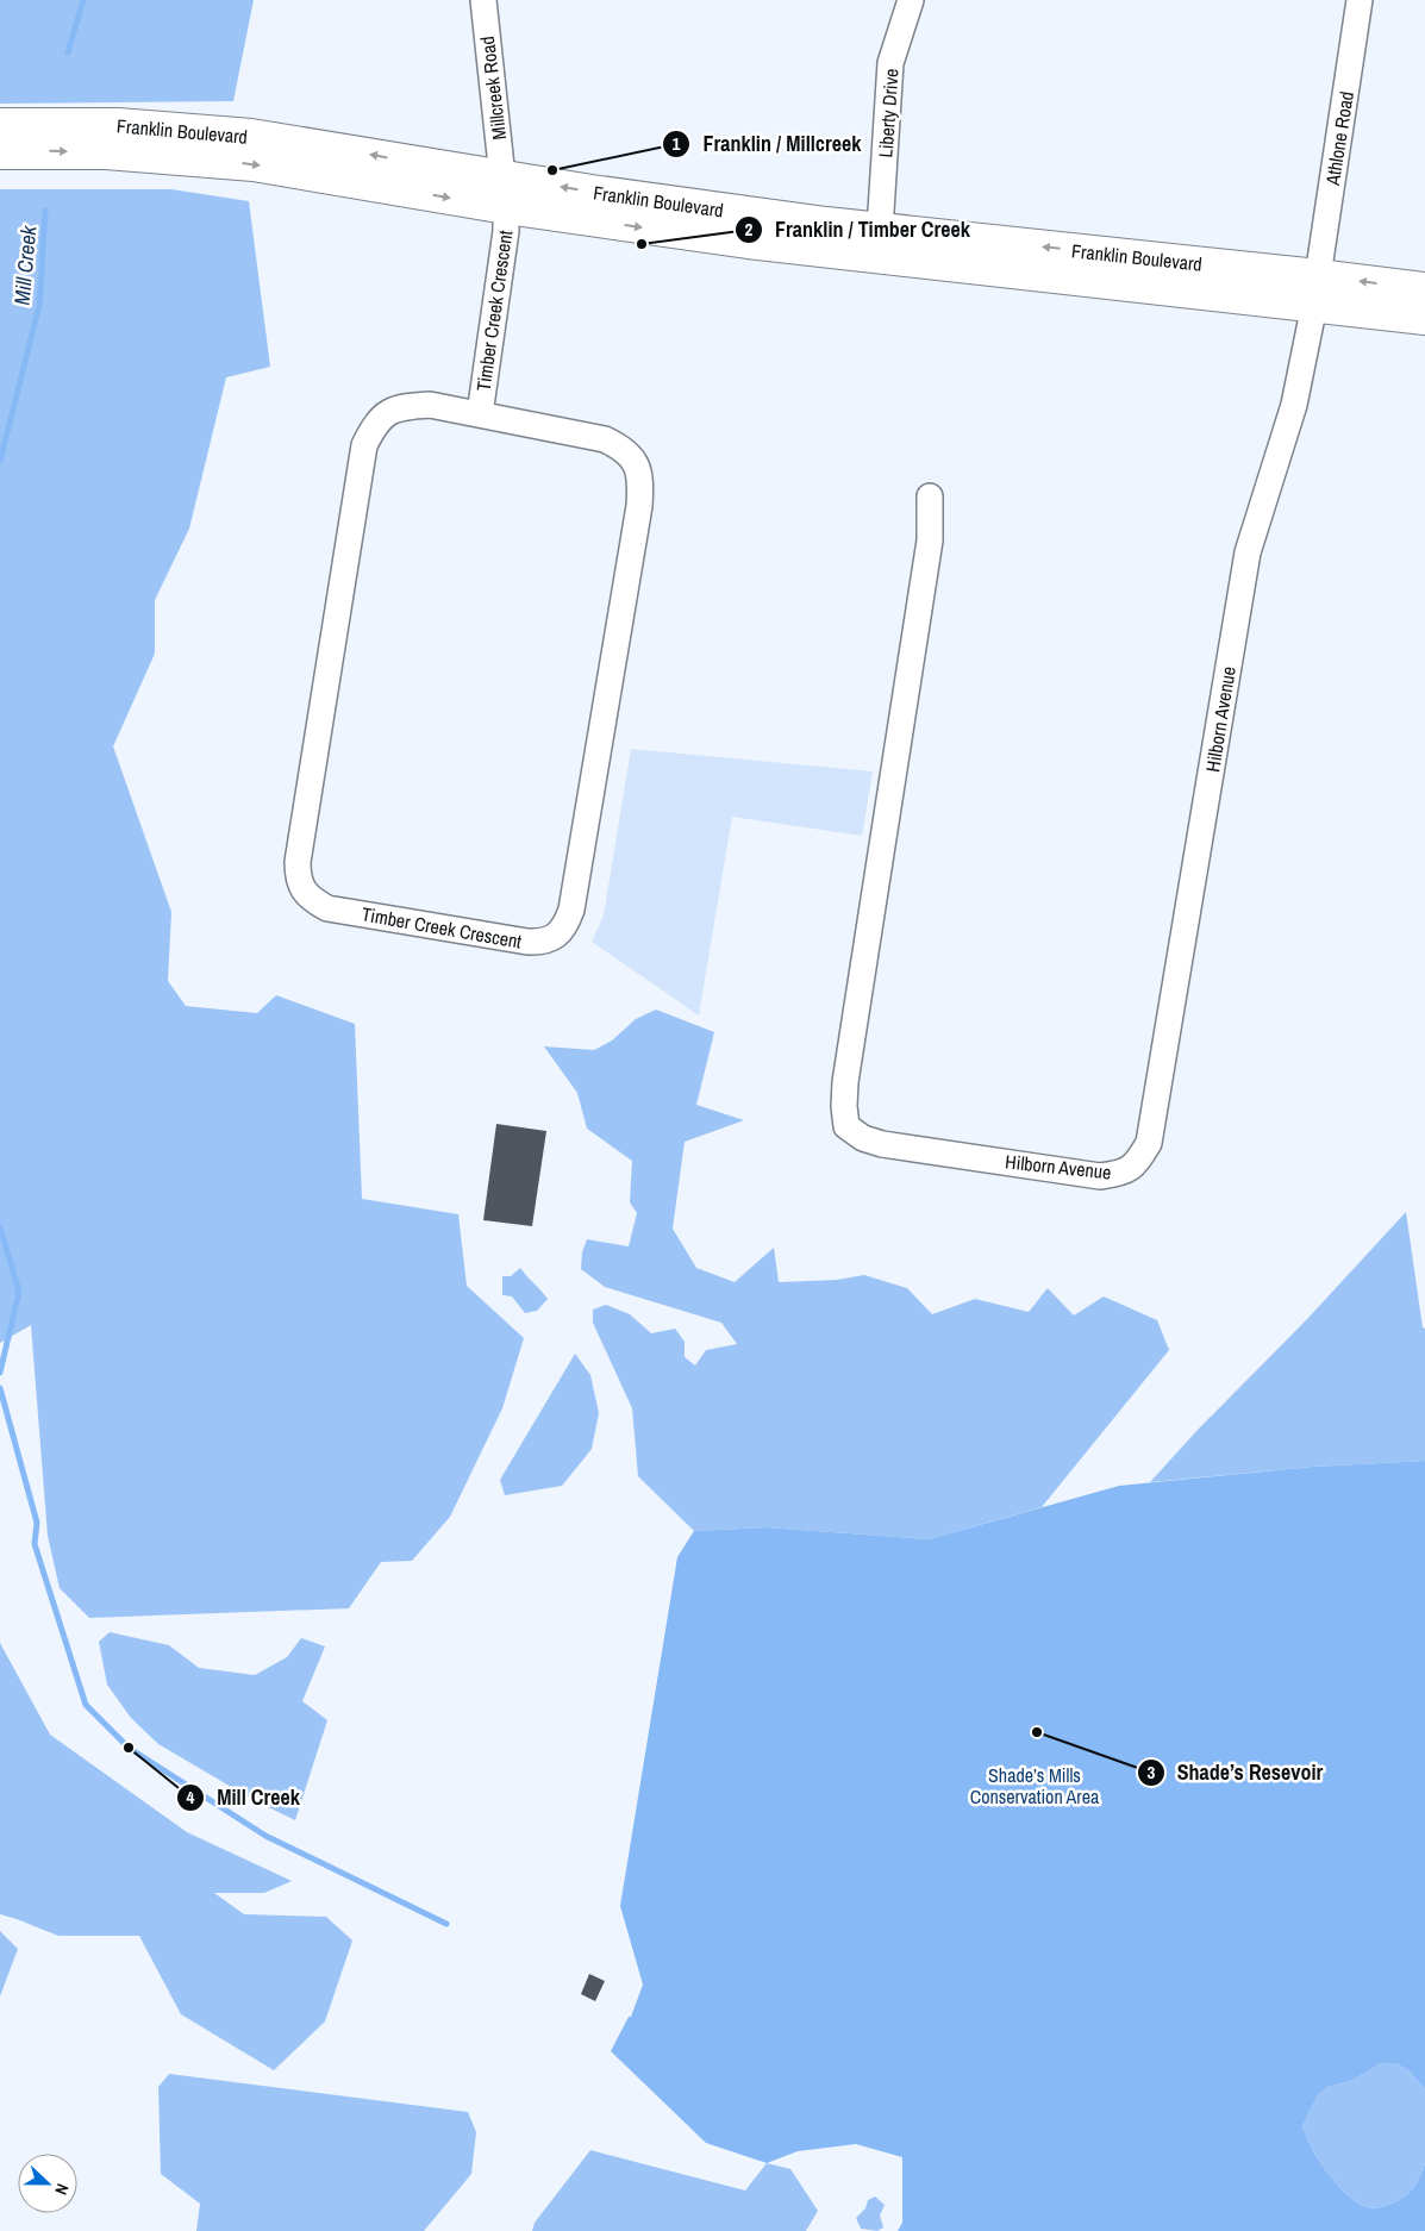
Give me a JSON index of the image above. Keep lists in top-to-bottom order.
{
  "streets": {
    "main road": ["Franklin Boulevard"],
    "street": [
      "Millcreek Road",
      "Liberty Drive",
      "Athlone Road",
      "Timber Creek Crescent",
      "Hilborn Avenue"
    ]
  },
  "crossings": [
    ["Millcreek Road", "Franklin Boulevard"],
    ["Millcreek Road", "Timber Creek Crescent"],
    ["Liberty Drive", "Franklin Boulevard"],
    ["Franklin Boulevard", "Athlone Road"],
    ["Franklin Boulevard", "Timber Creek Crescent"],
    ["Franklin Boulevard", "Hilborn Avenue"],
    ["Athlone Road", "Hilborn Avenue"]
  ],
  "water": ["Mill Creek"],
  "parks": ["Shade’s Mills Conservation Area"],
  "places": [
    "Franklin / Millcreek",
    "Franklin / Timber Creek",
    "Shade’s Resevoir",
    "Mill Creek"
  ],
  "north": "right"
}
